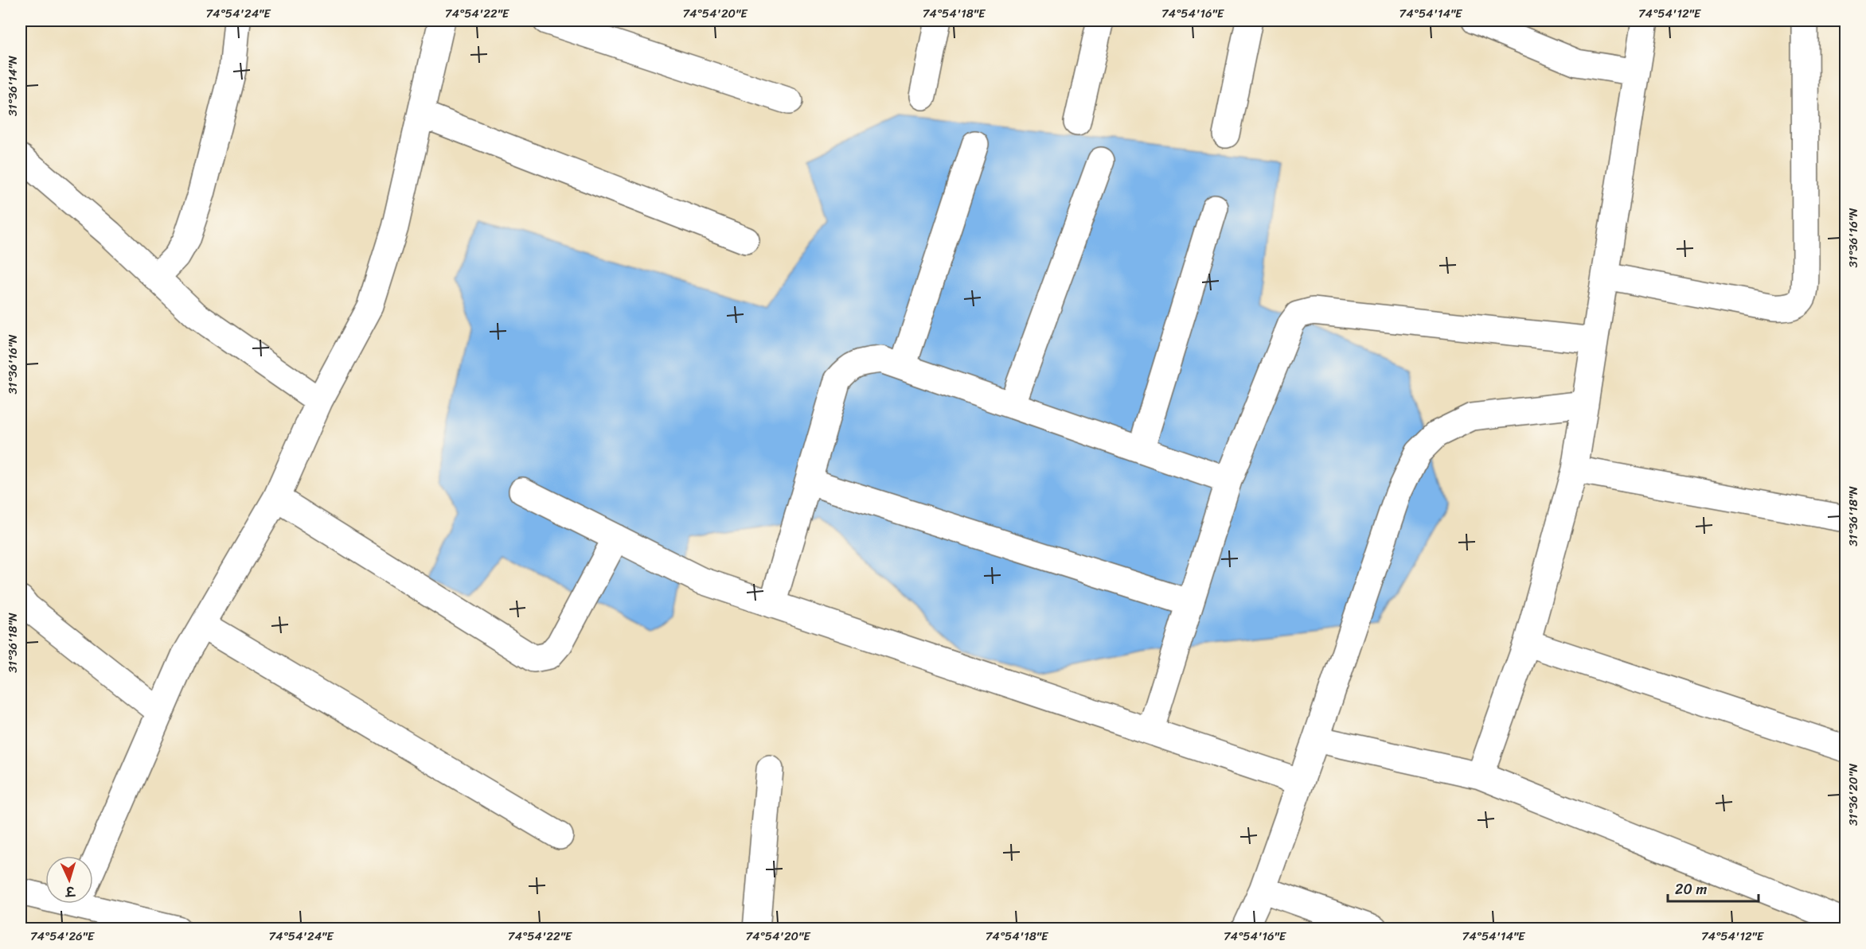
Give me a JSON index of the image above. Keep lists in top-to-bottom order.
{
  "scale_bar": "20 m",
  "north": "bottom",
  "coordinates": [
    "74°54'24\"E",
    "74°54'22\"E",
    "74°54'20\"E",
    "74°54'18\"E",
    "74°54'16\"E",
    "74°54'14\"E",
    "74°54'12\"E",
    "31°36'14\"N",
    "31°36'16\"N",
    "31°36'18\"N",
    "31°36'20\"N",
    "74°54'26\"E"
  ]
}
